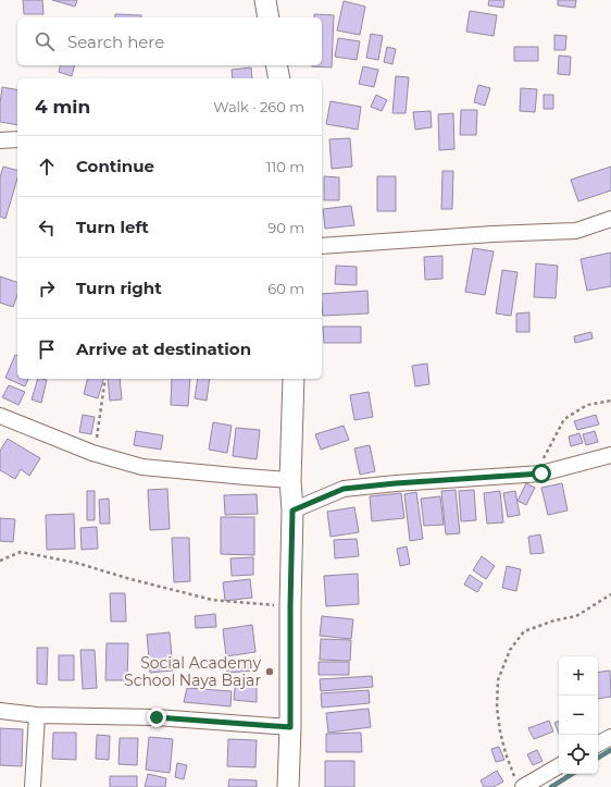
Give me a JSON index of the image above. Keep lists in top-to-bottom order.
{
  "places": ["Social Academy School Naya Bajar"],
  "page": {
    "search": "Search here",
    "heading": ["4 min", "Walk · 260 m"],
    "list": [
      ["Continue", "110 m"],
      ["Turn left", "90 m"],
      ["Turn right", "60 m"],
      "Arrive at destination"
    ],
    "map_buttons": ["+", "−"]
  }
}
